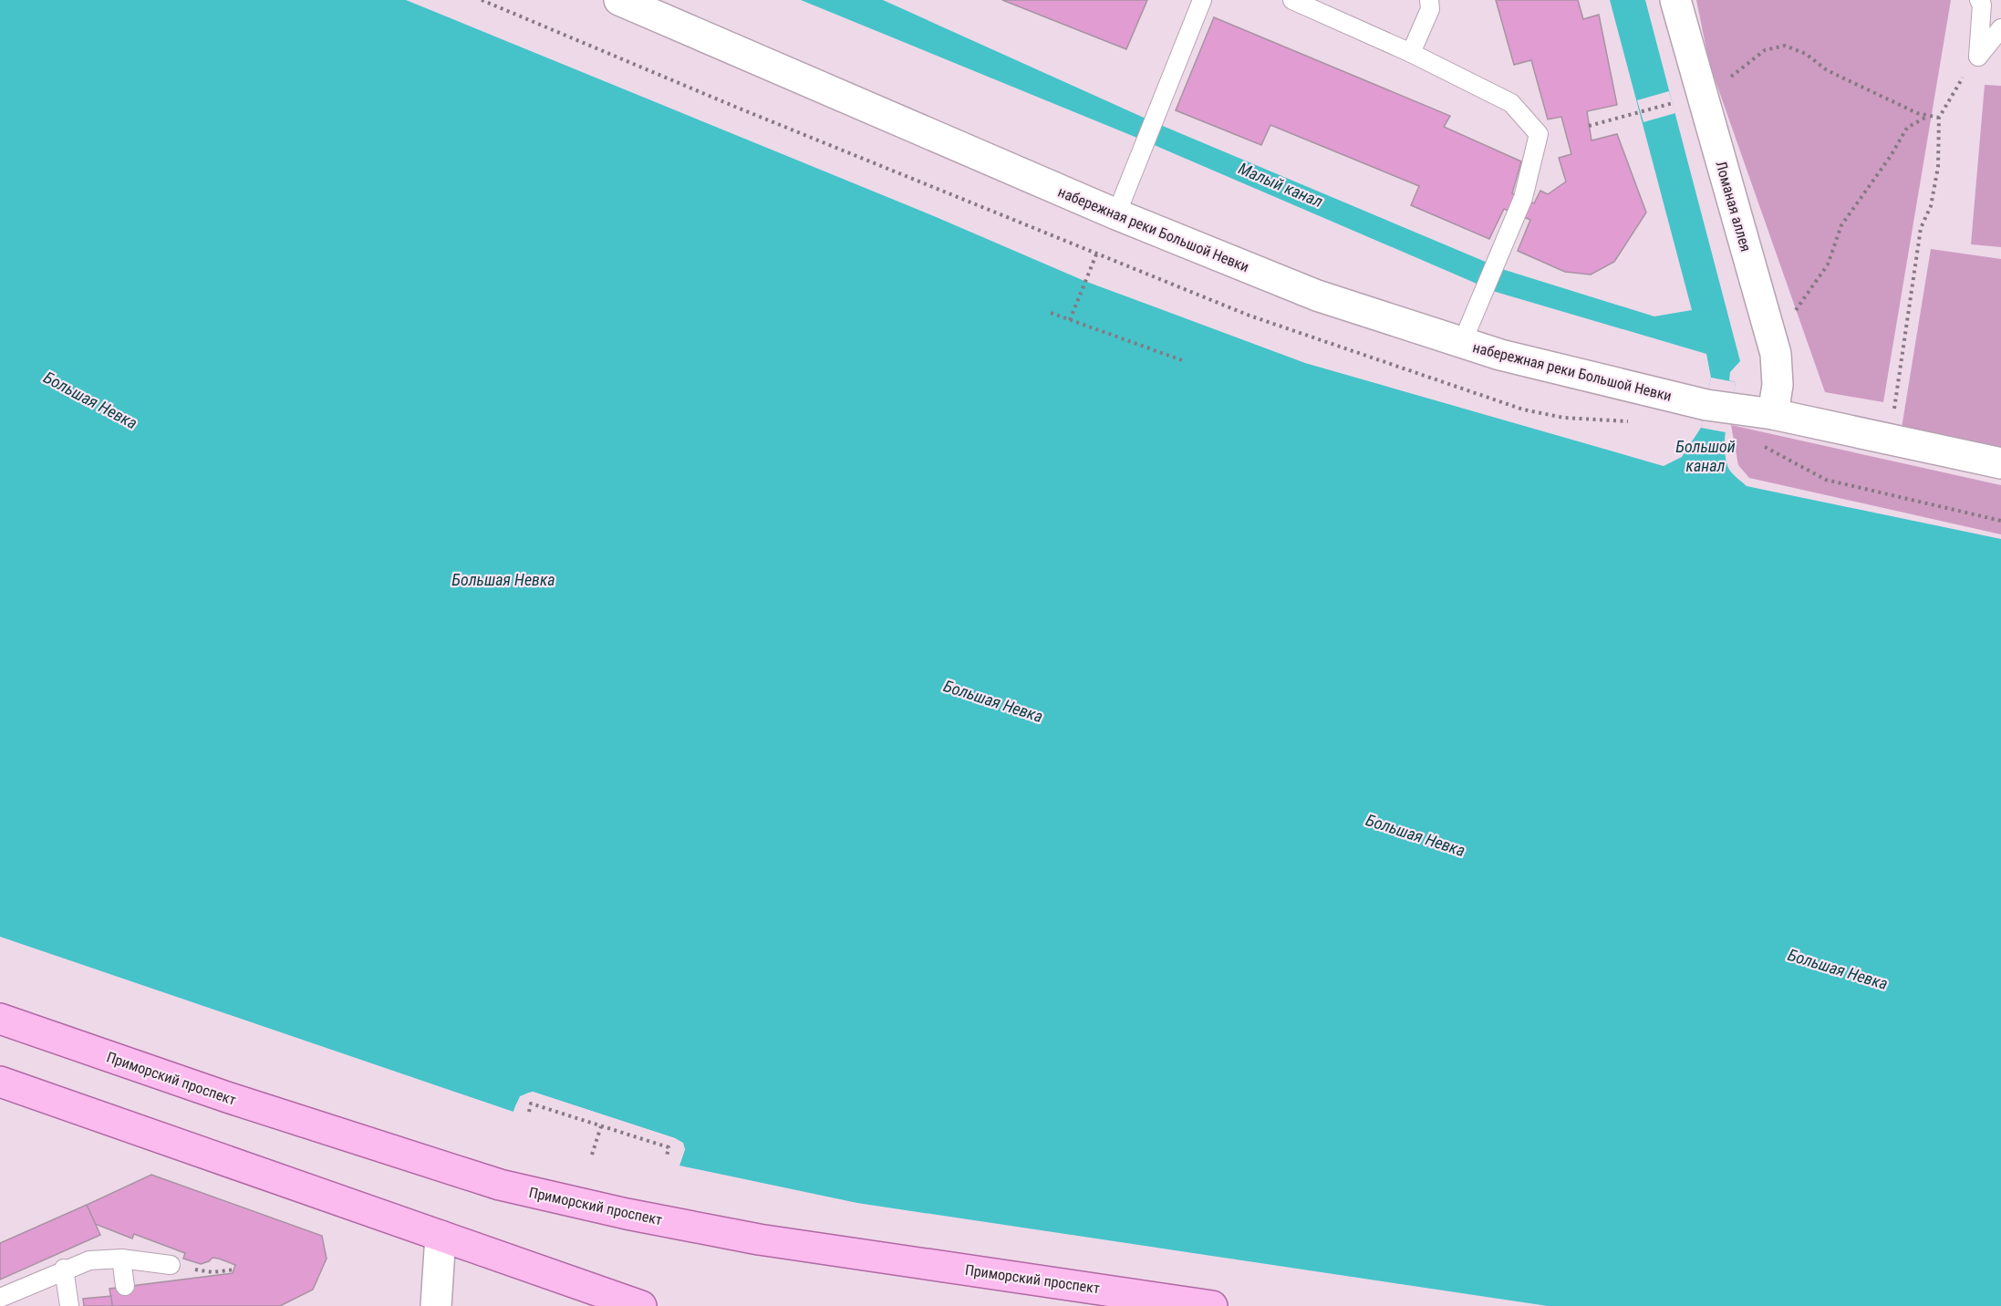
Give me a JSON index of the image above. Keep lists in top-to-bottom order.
{
  "streets": {
    "main road": ["Приморский проспект"],
    "street": ["Ломаная аллея", "набережная реки Большой Невки"]
  },
  "crossings": [
    ["Ломаная аллея", "набережная реки Большой Невки"]
  ],
  "water": ["Малый канал", "Большая Невка", "Большой канал"]
}
